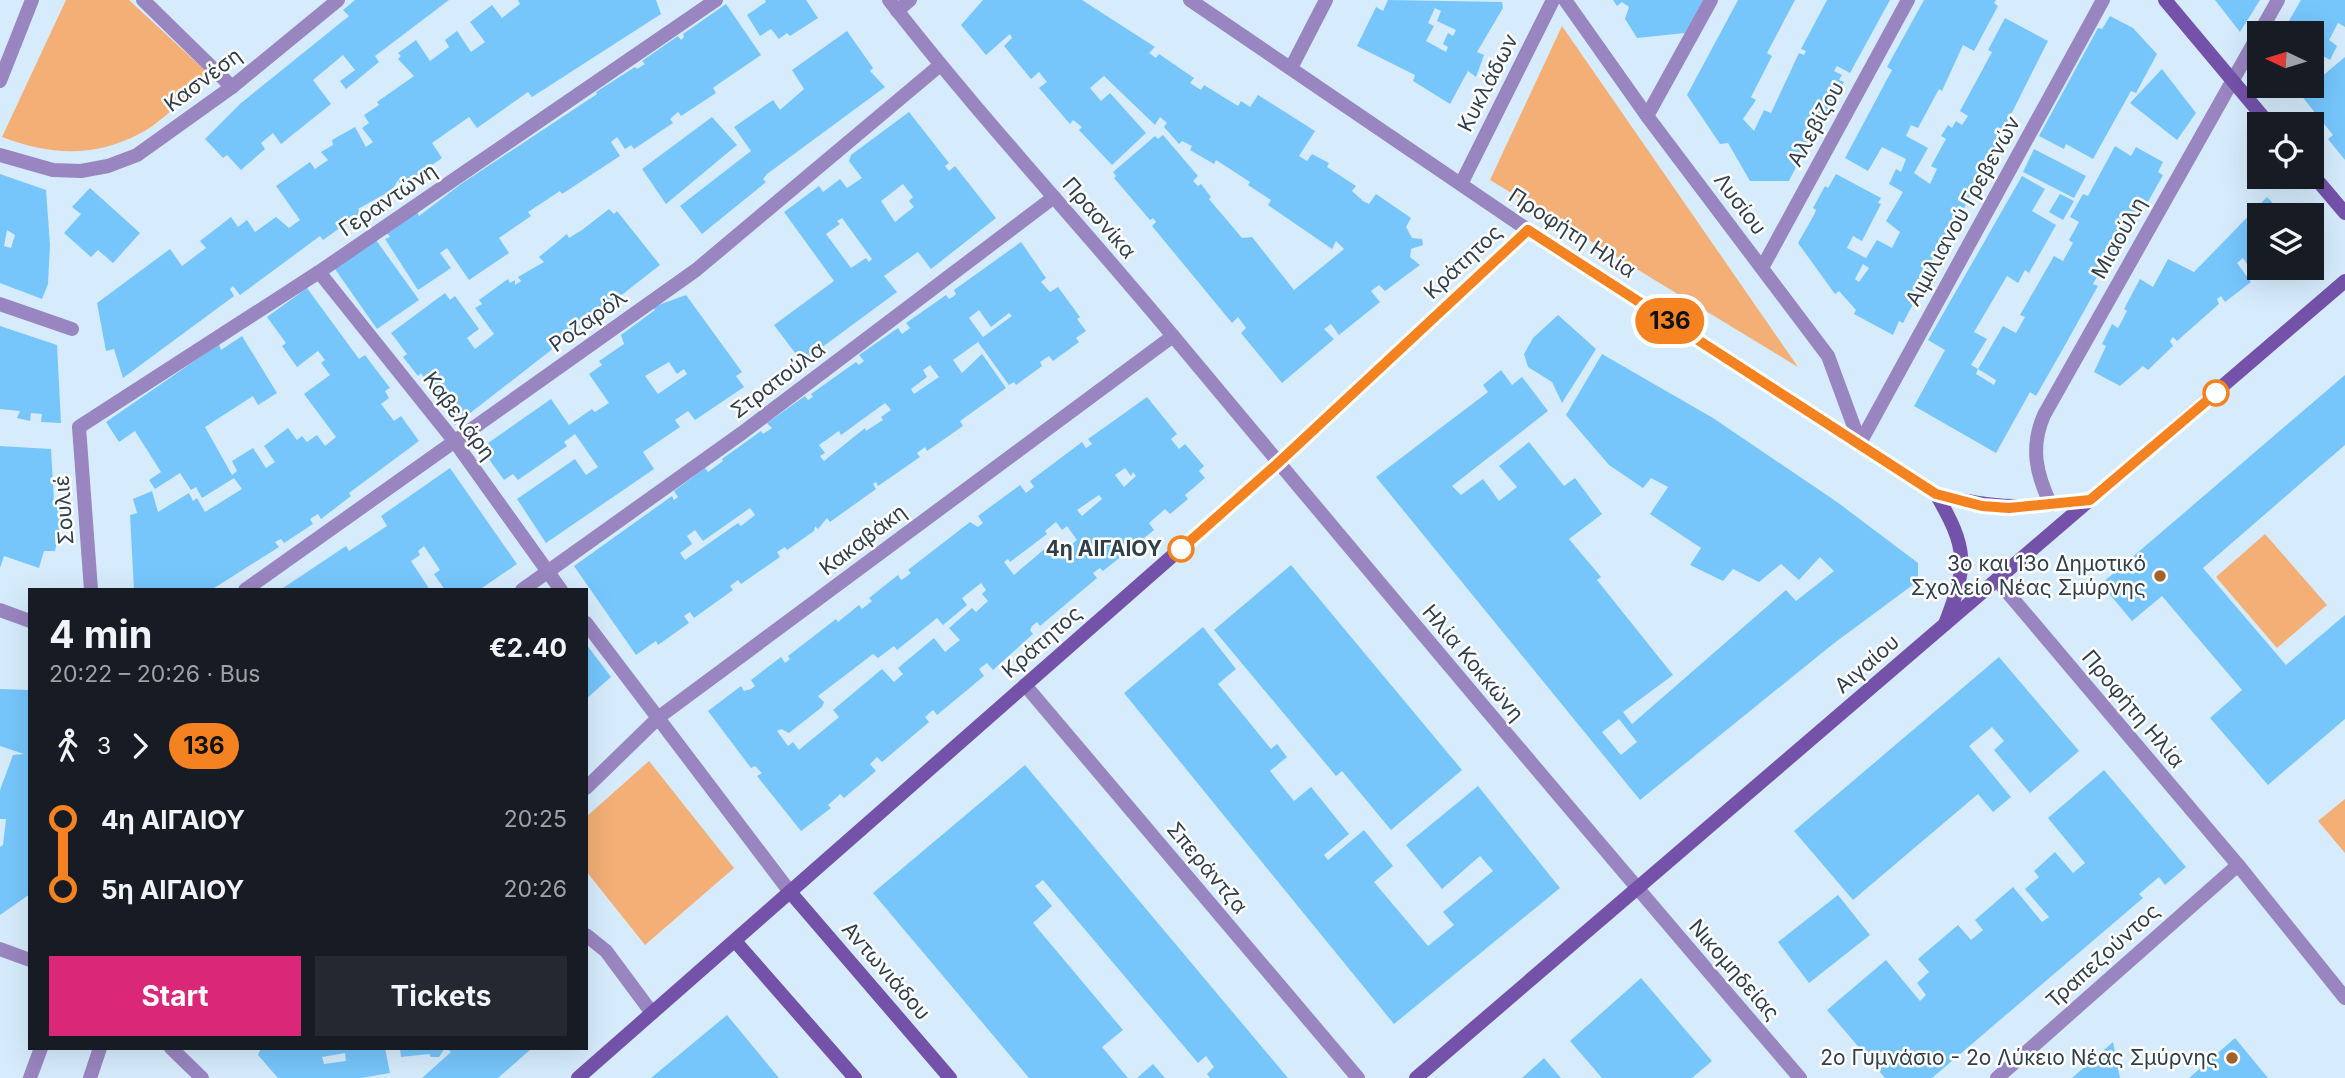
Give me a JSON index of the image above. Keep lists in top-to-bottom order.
{
  "streets": {
    "street": [
      "Κασνέση",
      "Κυκλάδων",
      "Αλεβίζου",
      "Γεραντώνη",
      "Λυσίου",
      "Αιμιλιανού Γρεβενών",
      "Πρασνίκα",
      "Προφήτη Ηλία",
      "Μιαούλη",
      "Κράτητος",
      "Ροζαρόλ",
      "Στρατούλα",
      "Καβελάρη",
      "Σουλιέ",
      "Κακαβάκη",
      "Ηλία Κοκκώνη",
      "Αιγαίου",
      "Σπεράντζα",
      "Τραπεζούντος",
      "Νικομηδείας",
      "Αντωνιάδου"
    ]
  },
  "crossings": [
    ["Κυκλάδων", "Προφήτη Ηλία"],
    ["Αλεβίζου", "Λυσίου"],
    ["Γεραντώνη", "Καβελάρη"],
    ["Γεραντώνη", "Σουλιέ"],
    ["Λυσίου", "Αιμιλιανού Γρεβενών"],
    ["Λυσίου", "Προφήτη Ηλία"],
    ["Αιμιλιανού Γρεβενών", "Προφήτη Ηλία"],
    ["Πρασνίκα", "Κράτητος"],
    ["Πρασνίκα", "Ροζαρόλ"],
    ["Πρασνίκα", "Στρατούλα"],
    ["Πρασνίκα", "Κακαβάκη"],
    ["Πρασνίκα", "Ηλία Κοκκώνη"],
    ["Προφήτη Ηλία", "Μιαούλη"],
    ["Προφήτη Ηλία", "Κράτητος"],
    ["Προφήτη Ηλία", "Αιγαίου"],
    ["Προφήτη Ηλία", "Τραπεζούντος"],
    ["Κράτητος", "Ηλία Κοκκώνη"],
    ["Κράτητος", "Σπεράντζα"],
    ["Κράτητος", "Αντωνιάδου"],
    ["Ροζαρόλ", "Καβελάρη"],
    ["Στρατούλα", "Καβελάρη"],
    ["Ηλία Κοκκώνη", "Αιγαίου"],
    ["Ηλία Κοκκώνη", "Νικομηδείας"],
    ["Αιγαίου", "Νικομηδείας"]
  ],
  "places": ["4η ΑΙΓΑΙΟΥ", "3ο και 13ο Δημοτικό Σχολείο Νέας Σμύρνης", "2ο Γυμνάσιο - 2ο Λύκειο Νέας Σμύρνης"],
  "lines": ["bus line 136"],
  "north": "left",
  "page": {
    "on_map": "136",
    "heading": ["4 min", "20:22 – 20:26 · Bus", "€2.40"],
    "legs": ["3", "136"],
    "list": [
      {
        "name": "4η ΑΙΓΑΙΟΥ",
        "value": "20:25"
      },
      {
        "name": "5η ΑΙΓΑΙΟΥ",
        "value": "20:26"
      }
    ],
    "buttons": ["Start", "Tickets"]
  }
}
